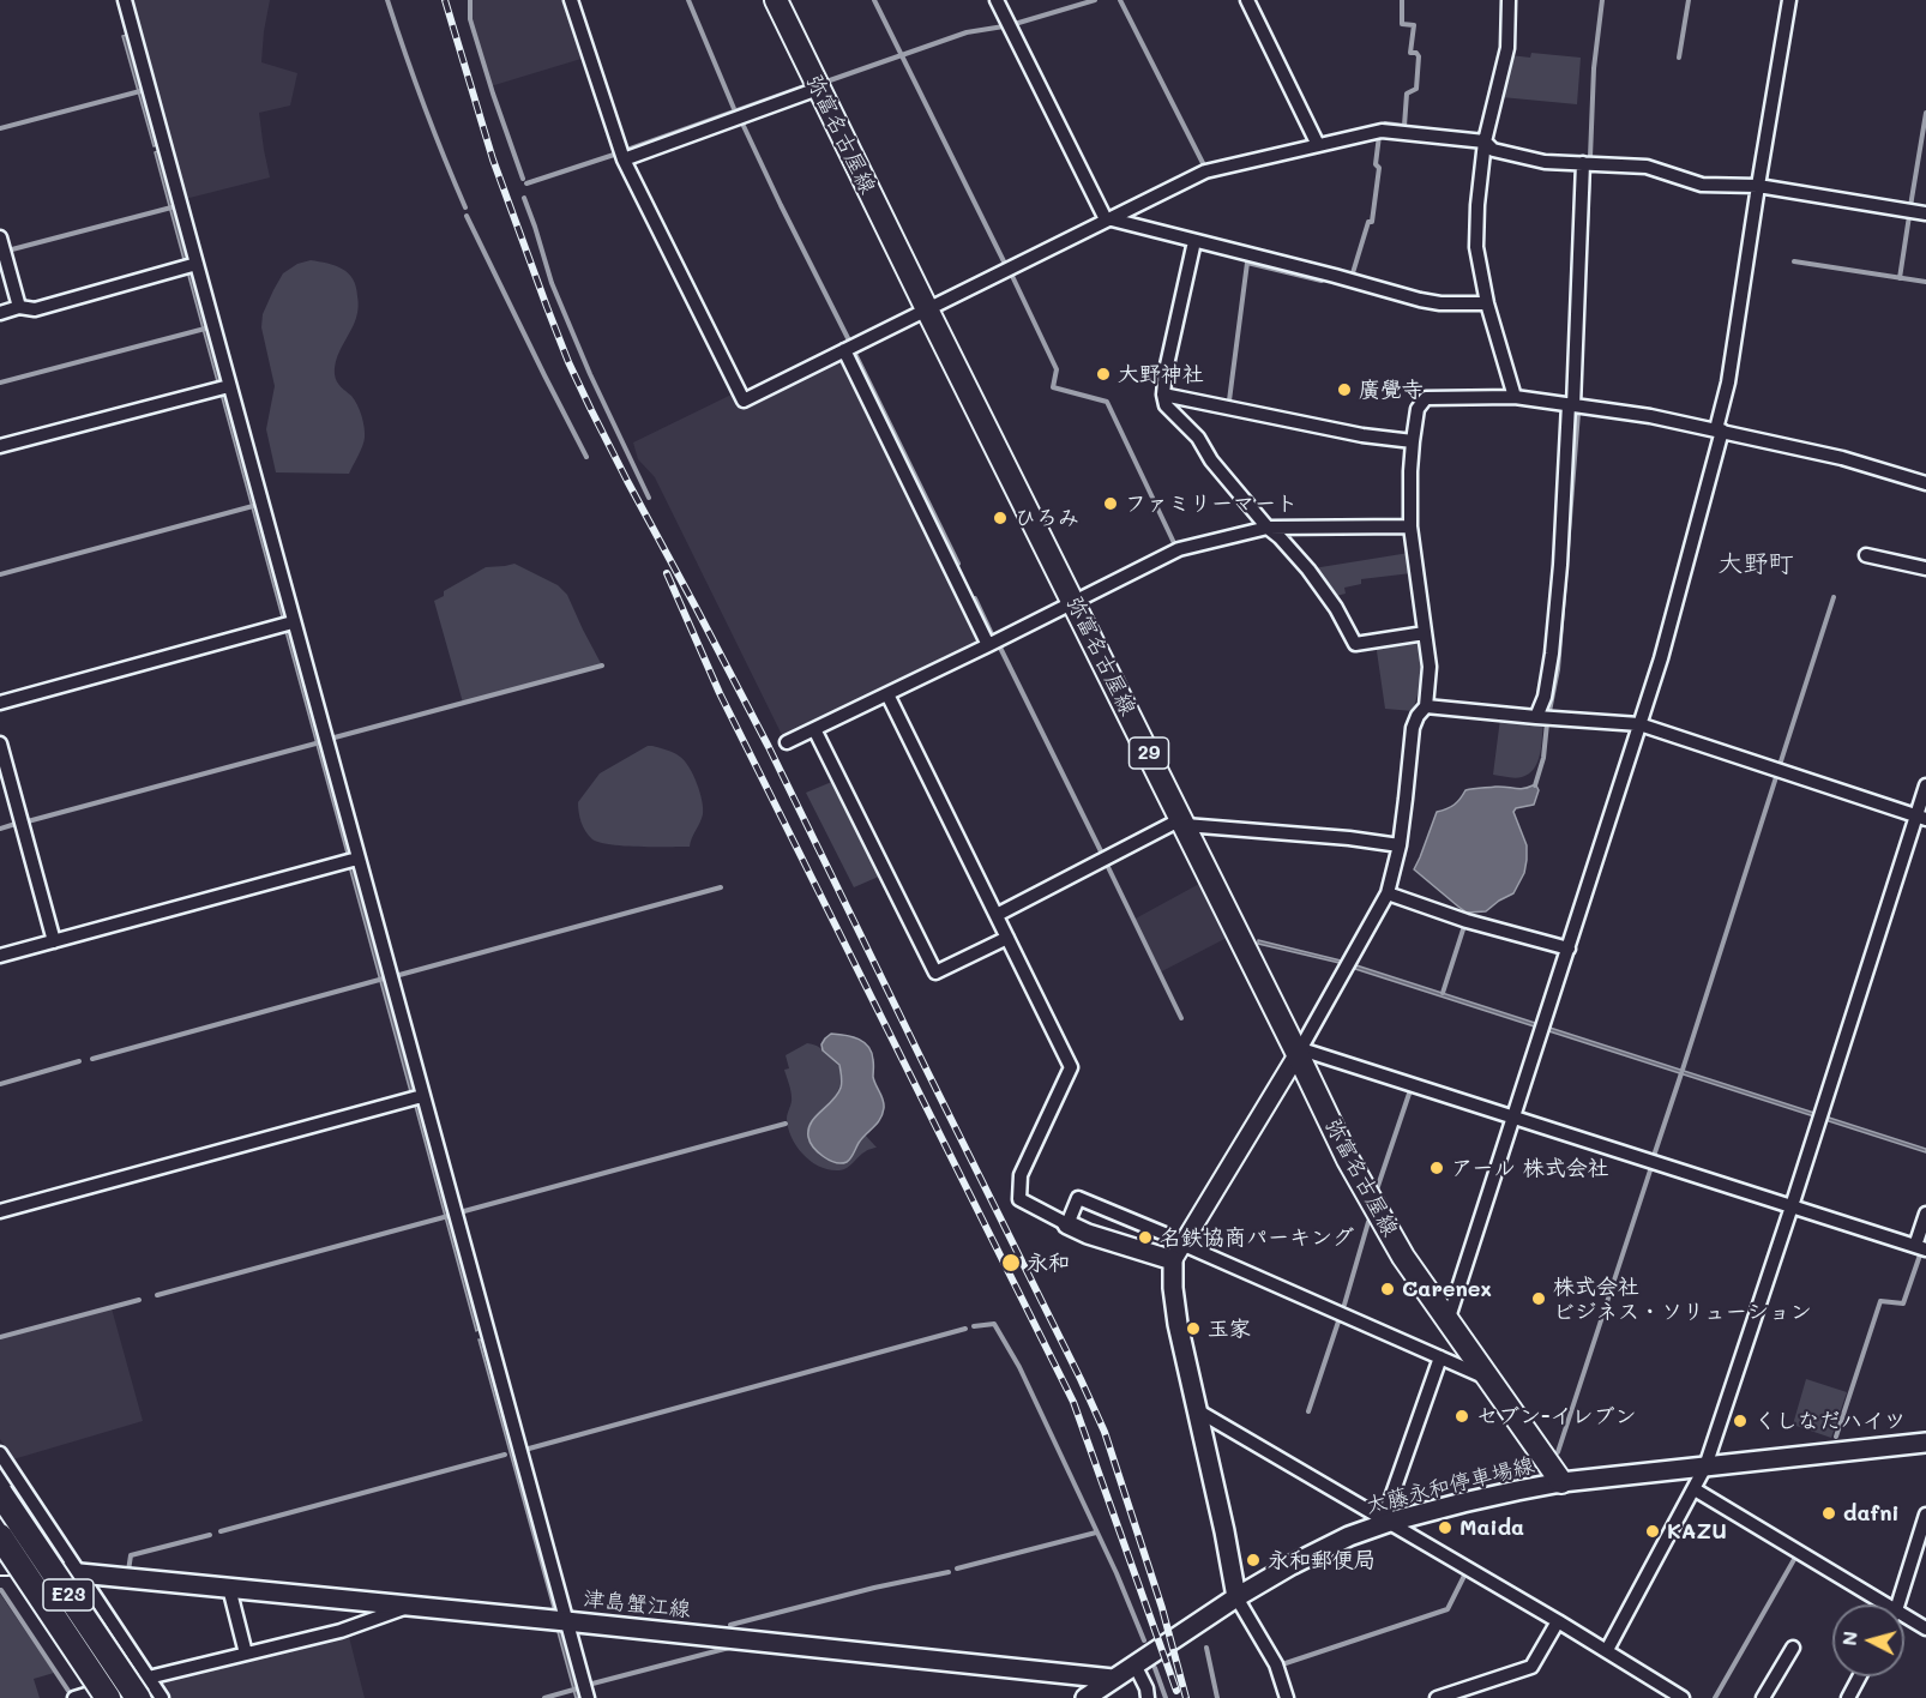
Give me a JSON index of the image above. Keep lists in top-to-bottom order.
{
  "streets": {
    "highway": ["E23"],
    "main road": [
      "弥富名古屋線",
      "29",
      "大藤永和停車場線",
      "津島蟹江線"
    ]
  },
  "crossings": [
    ["弥富名古屋線", "大藤永和停車場線"]
  ],
  "districts": ["大野町"],
  "places": [
    "大野神社",
    "廣覺寺",
    "ファミリーマート",
    "ひろみ",
    "アール 株式会社",
    "名鉄協商パーキング",
    "永和",
    "Carenex",
    "株式会社 ビジネス・ソリューション",
    "玉家",
    "セブン-イレブン",
    "くしなだハイツ",
    "dafni",
    "Maida",
    "KAZU",
    "永和郵便局"
  ],
  "north": "left"
}
